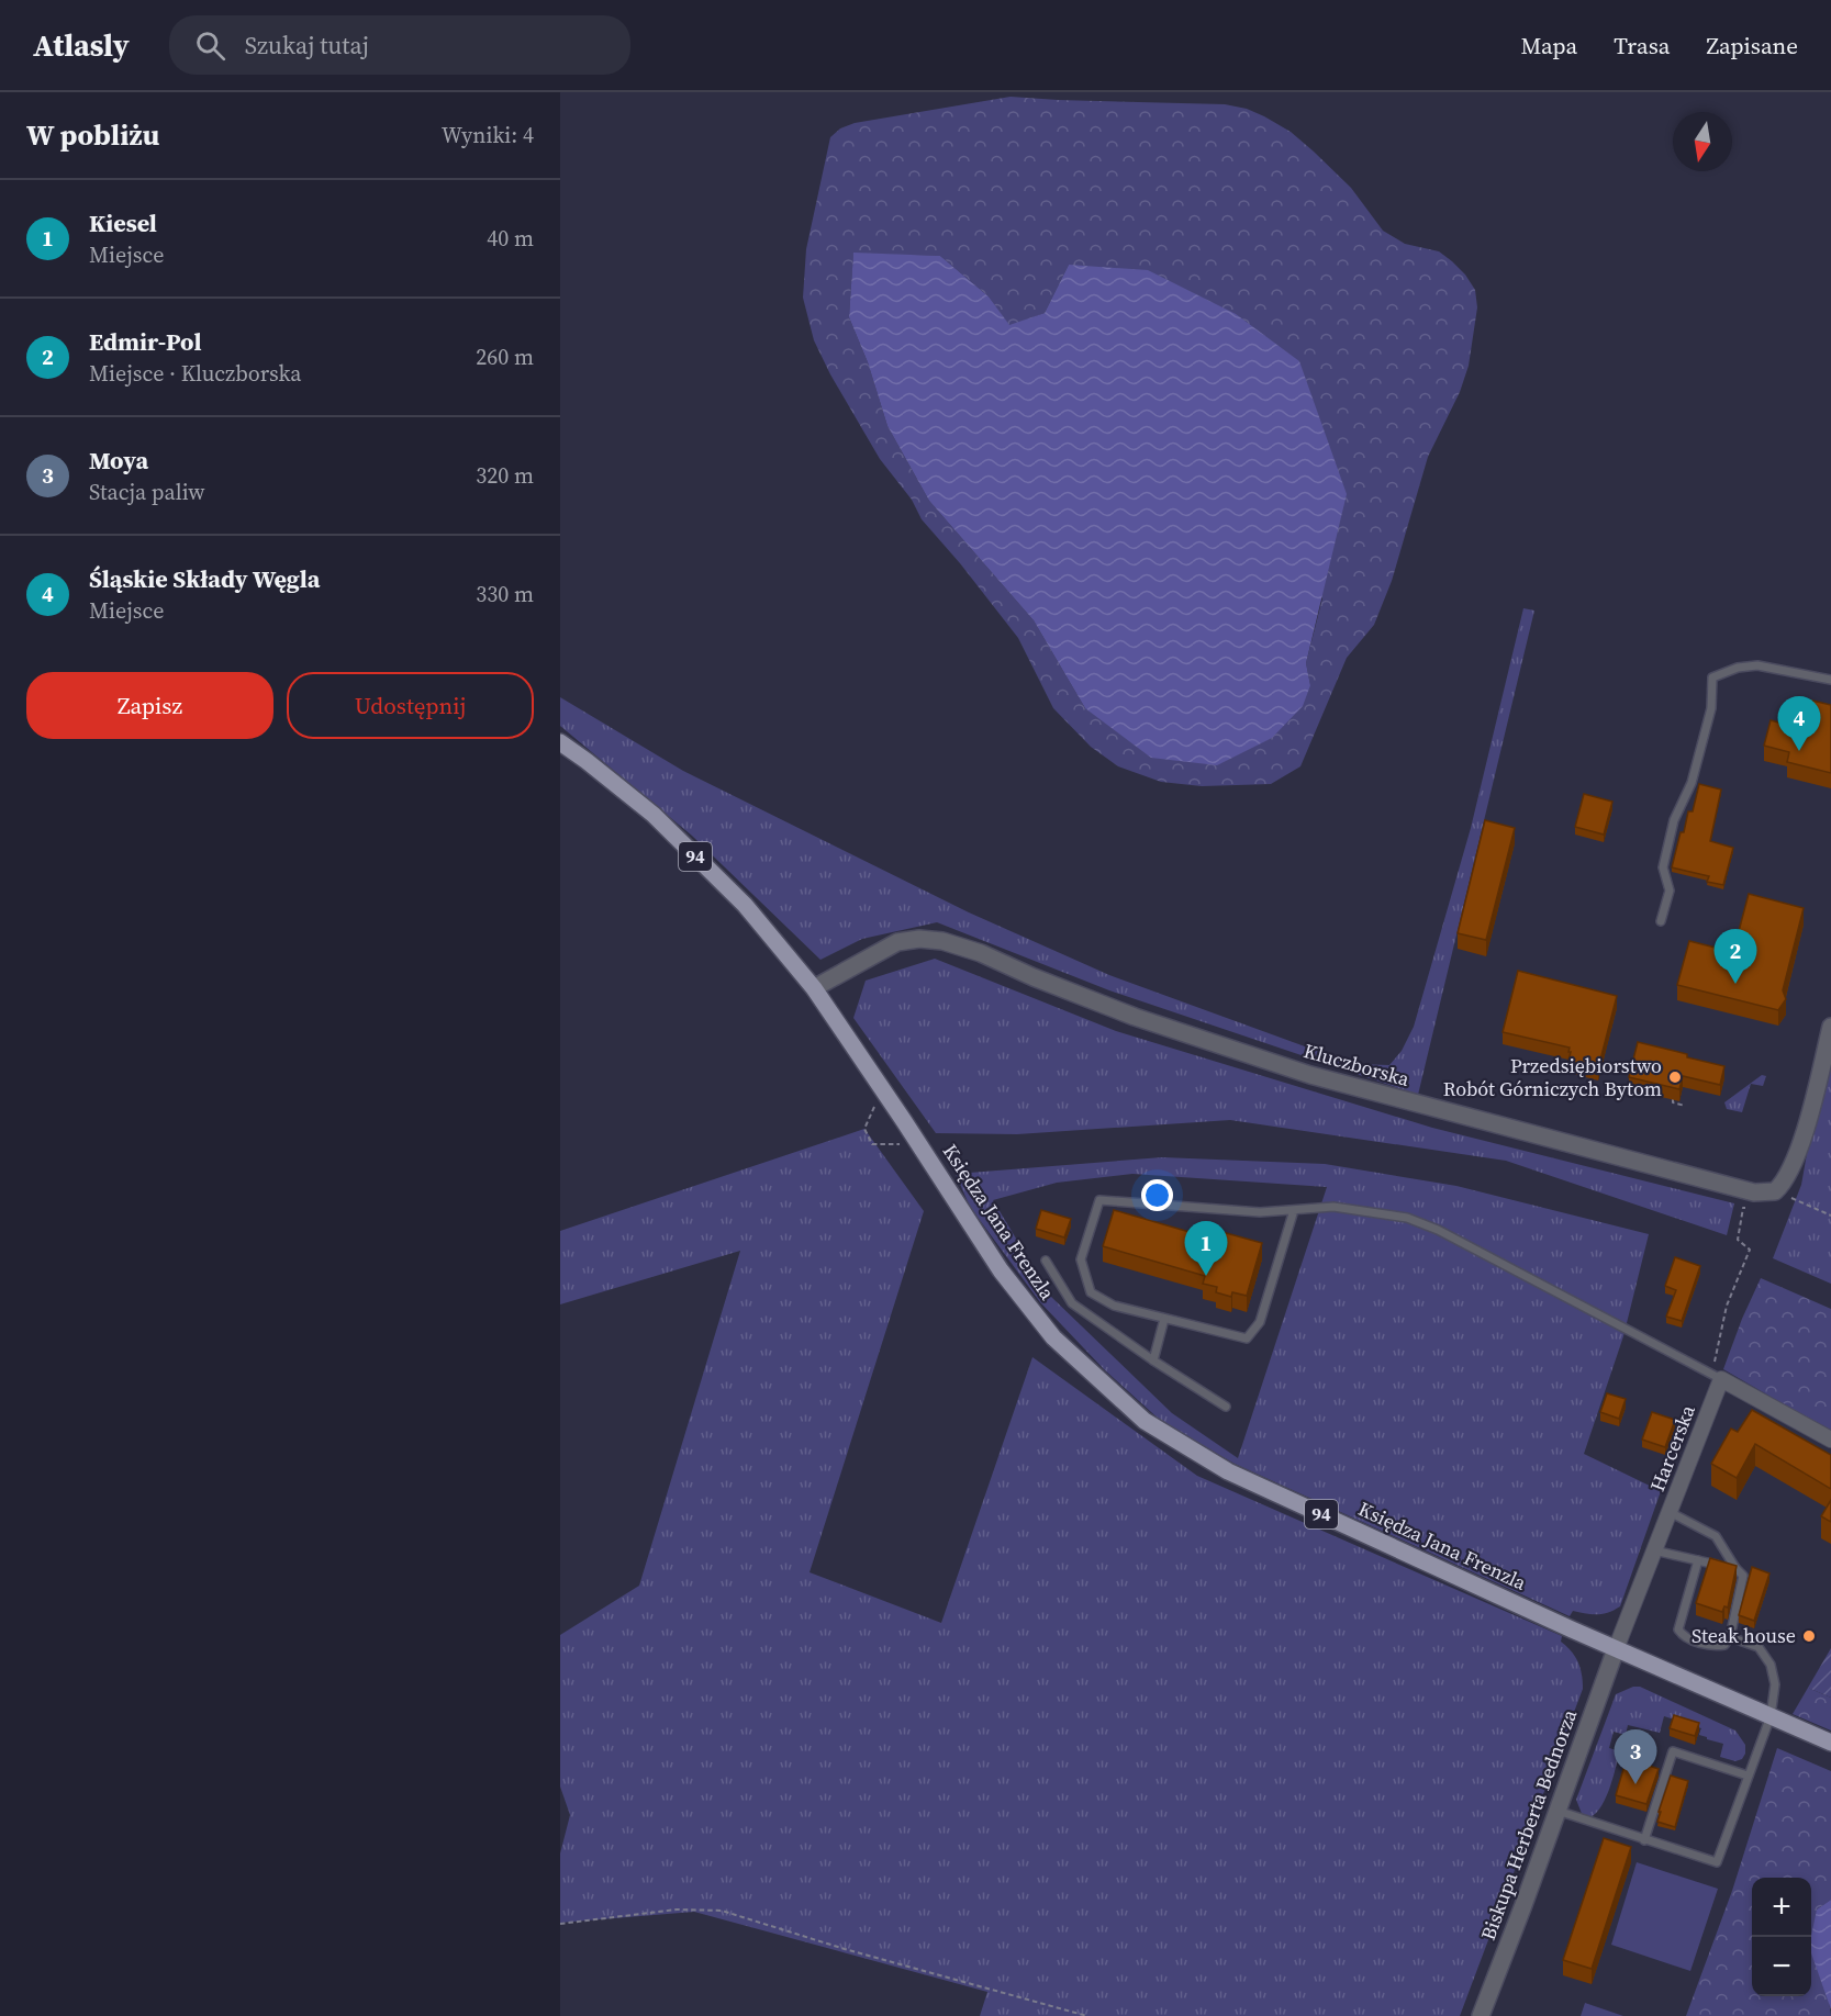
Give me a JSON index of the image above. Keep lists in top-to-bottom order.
{
  "streets": {
    "main road": ["94", "Księdza Jana Frenzla"],
    "street": ["Kluczborska", "Harcerska", "Biskupa Herberta Bednorza"]
  },
  "crossings": [
    ["Kluczborska", "Księdza Jana Frenzla"],
    ["Księdza Jana Frenzla", "Harcerska"],
    ["Księdza Jana Frenzla", "Biskupa Herberta Bednorza"],
    ["Harcerska", "Biskupa Herberta Bednorza"]
  ],
  "places": ["Przedsiębiorstwo Robót Górniczych Bytom", "Steak house"],
  "north": "bottom",
  "page": {
    "header": "Atlasly",
    "search": "Szukaj tutaj",
    "nav": ["Mapa", "Trasa", "Zapisane"],
    "heading": ["W pobliżu", "Wyniki: 4"],
    "list": [
      {
        "mark": "1",
        "name": "Kiesel",
        "note": "Miejsce",
        "value": "40 m"
      },
      {
        "mark": "2",
        "name": "Edmir-Pol",
        "note": "Miejsce · Kluczborska",
        "value": "260 m"
      },
      {
        "mark": "3",
        "name": "Moya",
        "note": "Stacja paliw",
        "value": "320 m"
      },
      {
        "mark": "4",
        "name": "Śląskie Składy Węgla",
        "note": "Miejsce",
        "value": "330 m"
      }
    ],
    "buttons": ["Zapisz", "Udostępnij"],
    "pins": [
      "4",
      "2",
      "1",
      "3"
    ],
    "map_buttons": ["+", "−"]
  }
}
